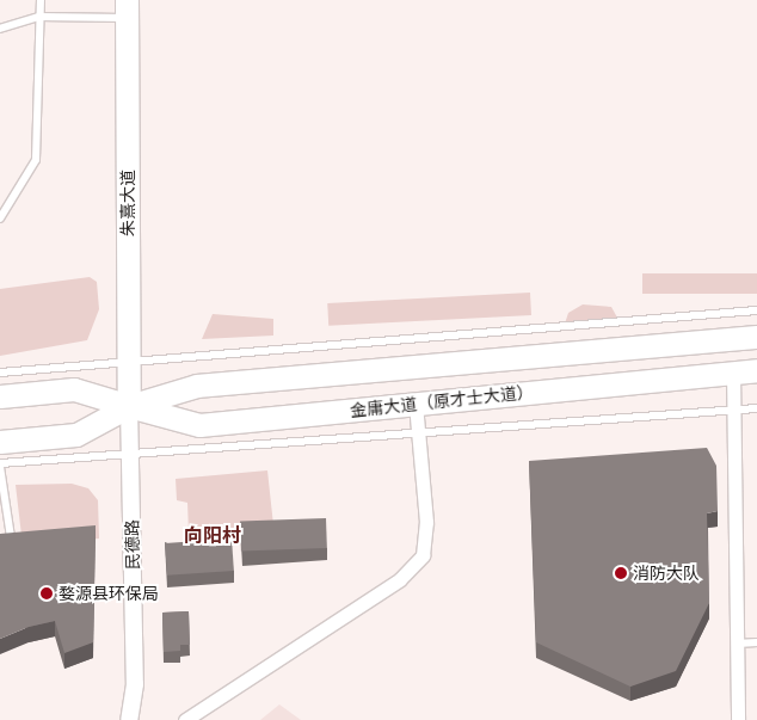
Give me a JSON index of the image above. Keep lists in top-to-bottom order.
{
  "streets": {
    "main road": ["朱熹大道", "金庸大道（原才士大道）"],
    "street": ["民德路"]
  },
  "crossings": [
    ["朱熹大道", "金庸大道（原才士大道）"],
    ["朱熹大道", "民德路"],
    ["金庸大道（原才士大道）", "民德路"]
  ],
  "districts": ["向阳村"],
  "places": ["消防大队", "婺源县环保局"]
}
